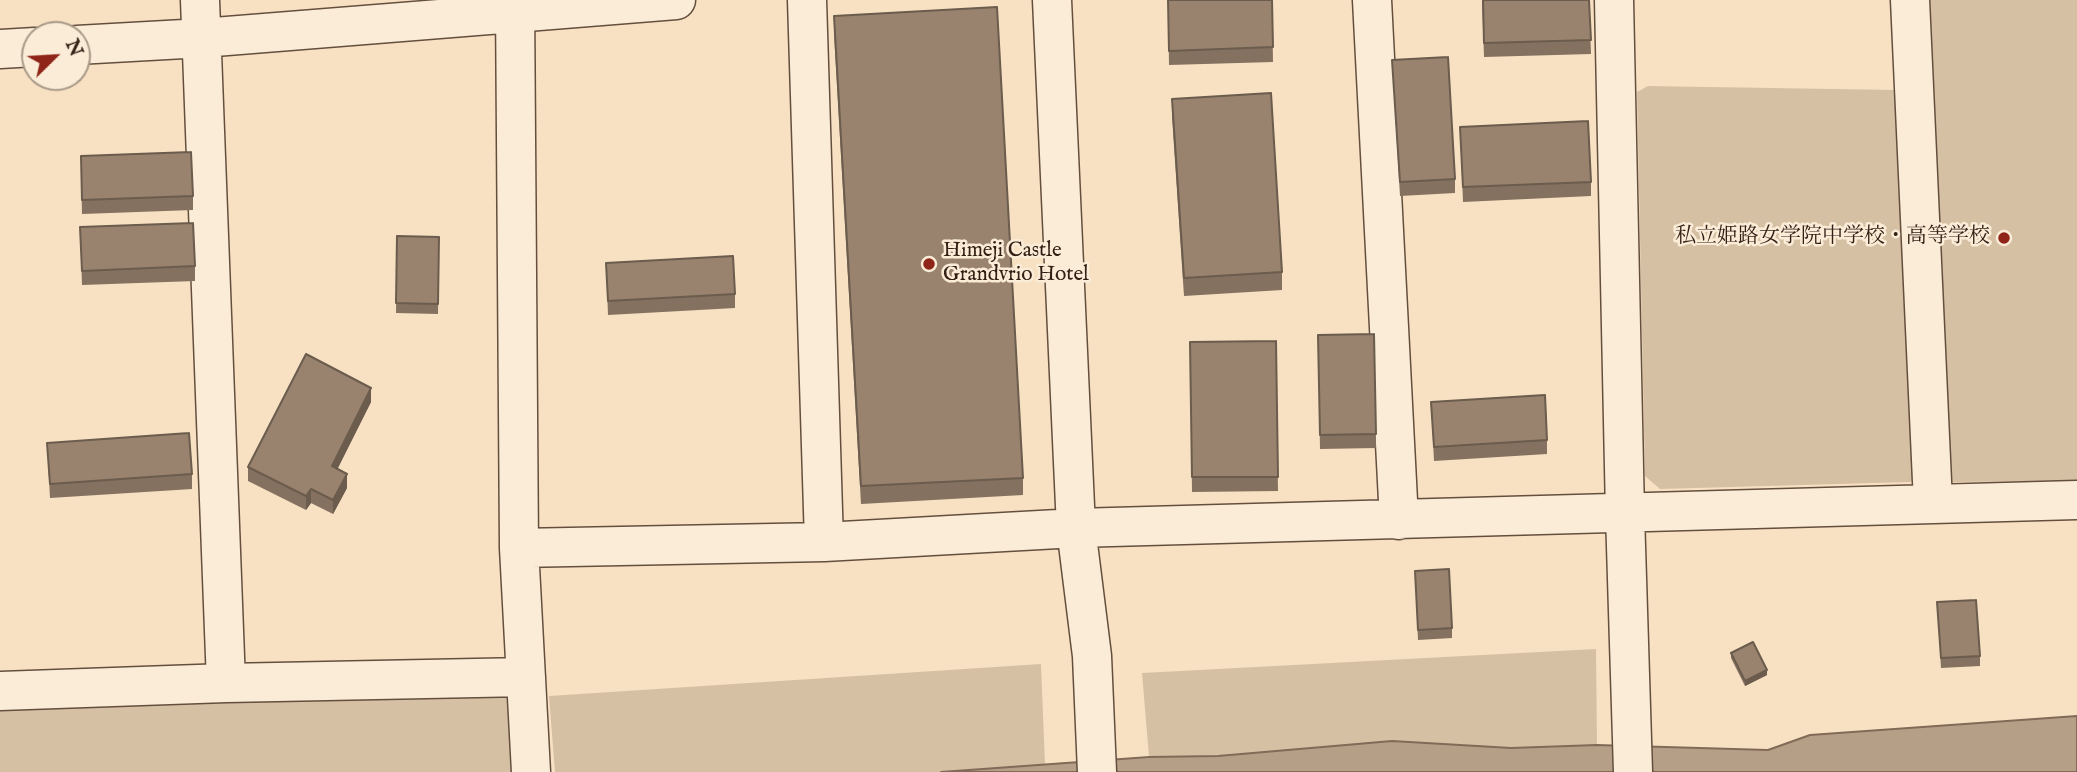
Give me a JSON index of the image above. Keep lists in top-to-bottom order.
{
  "places": ["私立姫路女学院中学校・高等学校", "Himeji Castle Grandvrio Hotel"],
  "north": "top right"
}
